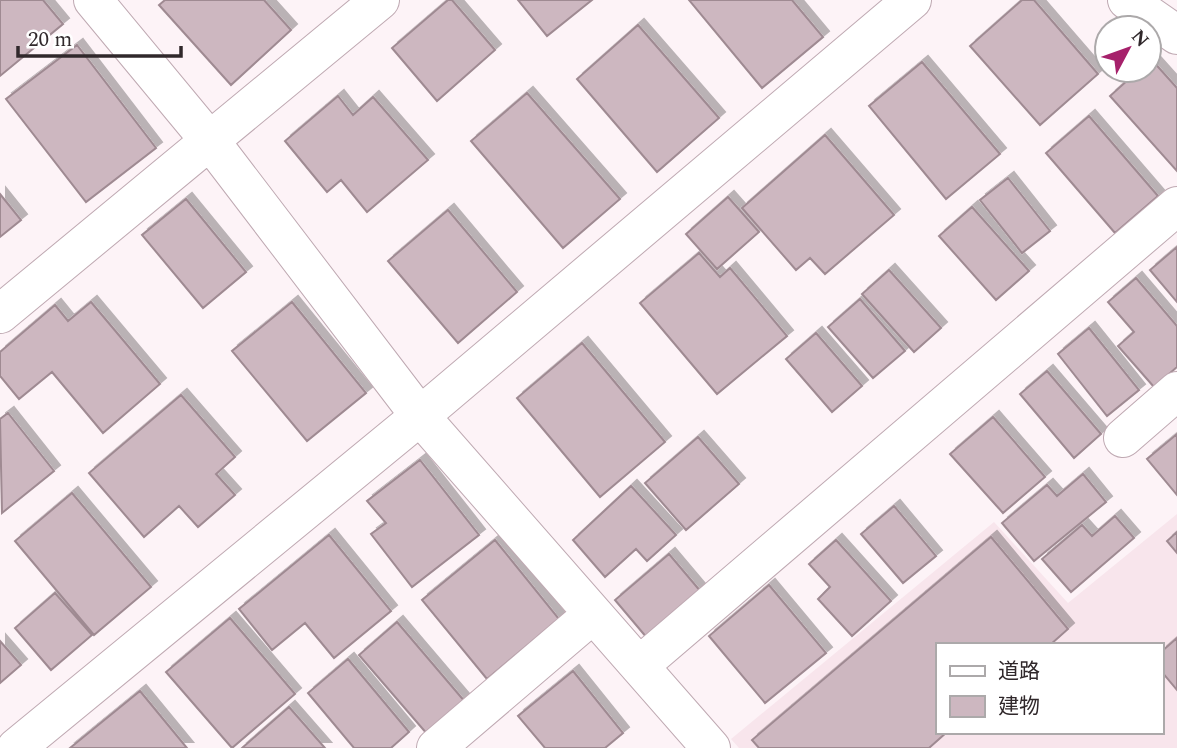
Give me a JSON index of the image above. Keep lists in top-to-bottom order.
{
  "legend": ["道路", "建物"],
  "scale_bar": "20 m",
  "north": "top right"
}
